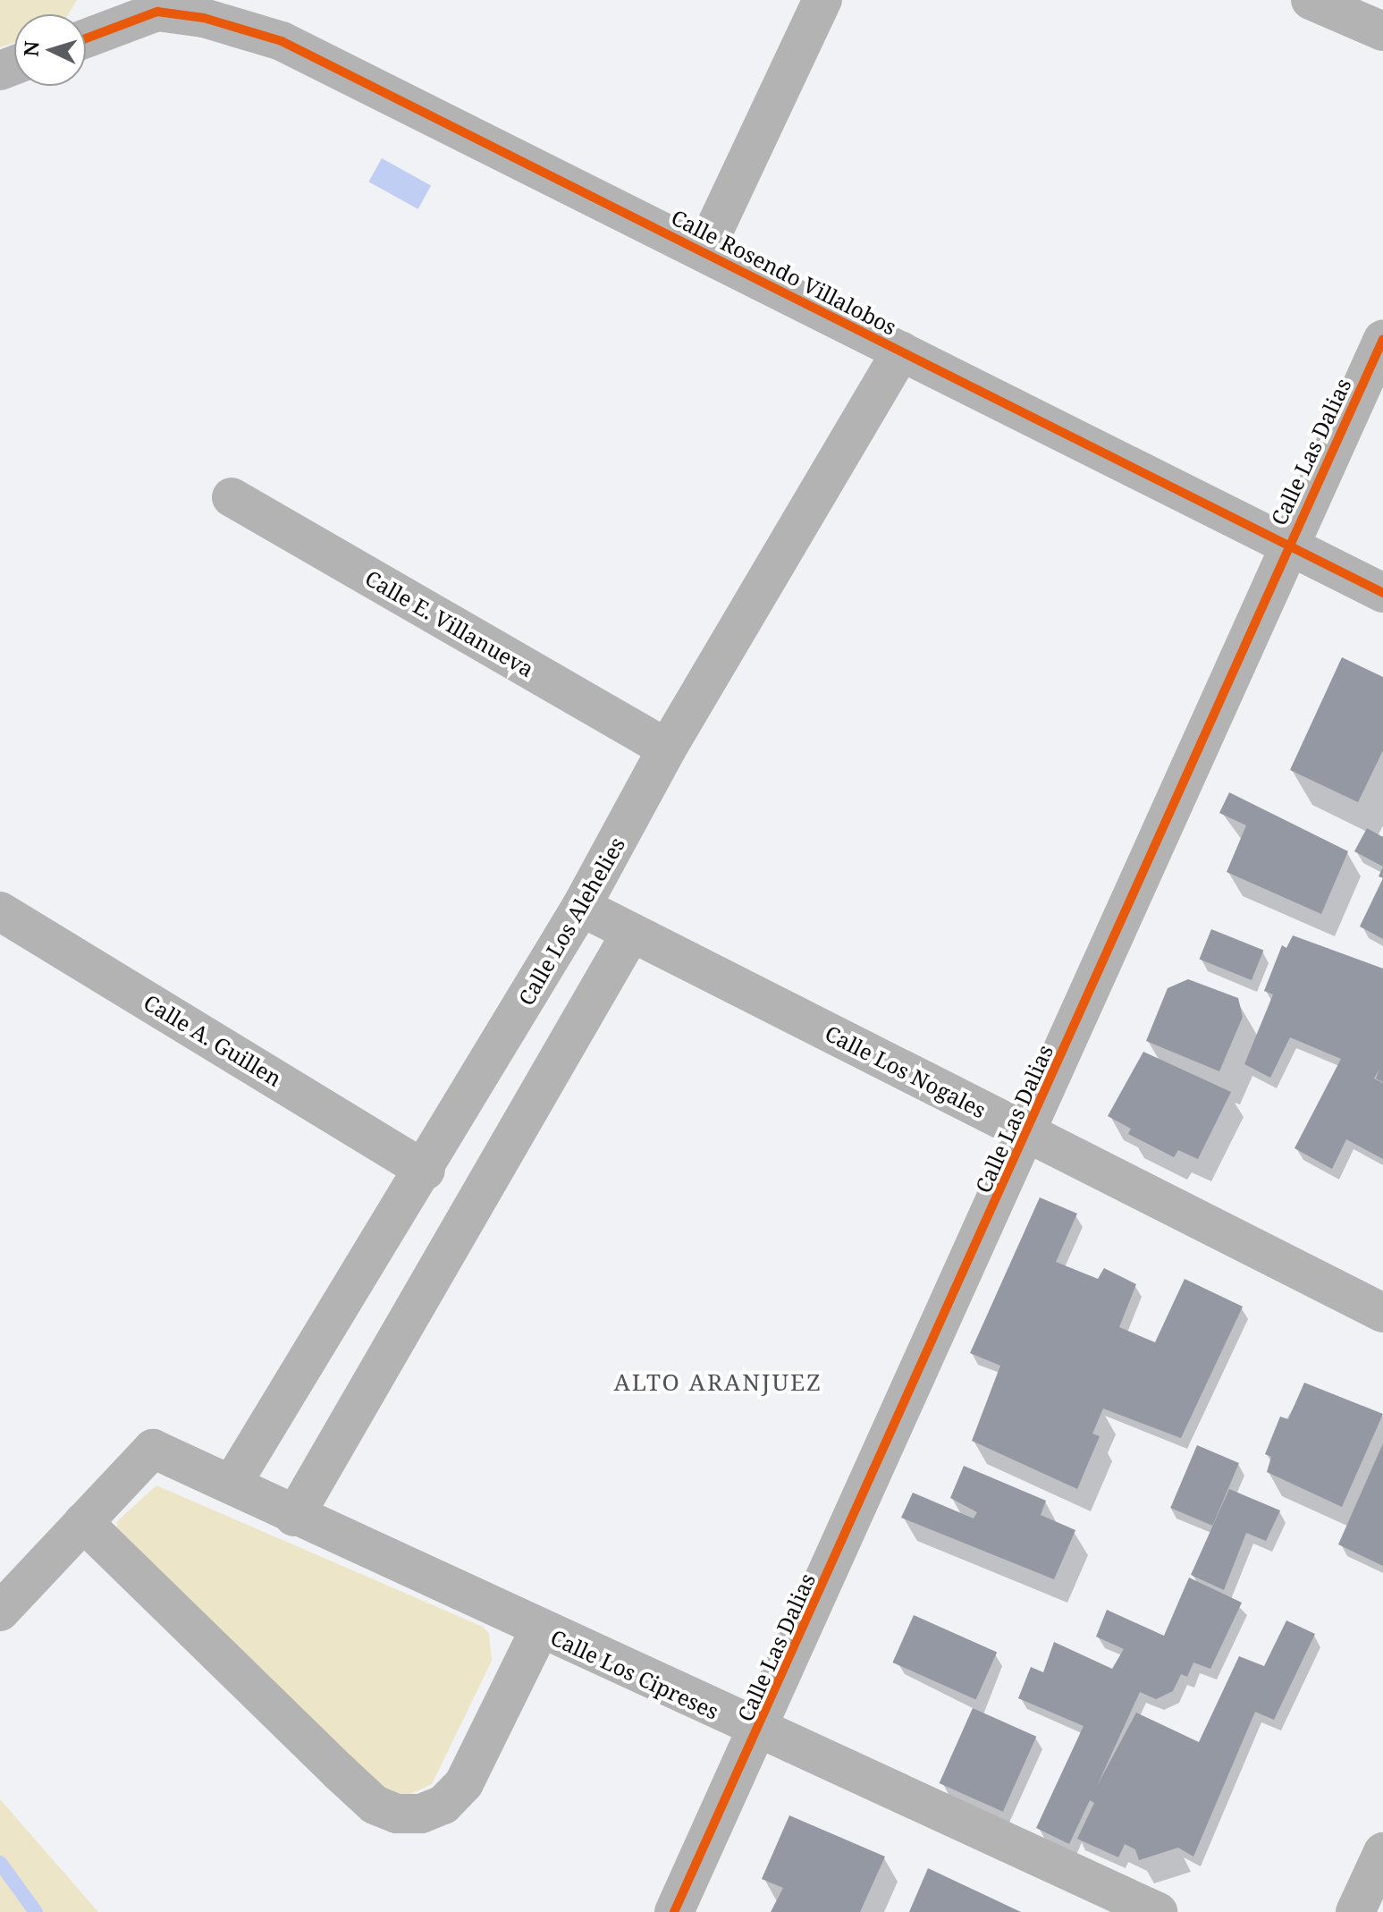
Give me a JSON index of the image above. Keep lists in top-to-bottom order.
{
  "streets": {
    "street": [
      "Calle Rosendo Villalobos",
      "Calle Las Dalias",
      "Calle E. Villanueva",
      "Calle Los Alehelies",
      "Calle A. Guillen",
      "Calle Los Nogales",
      "Calle Los Cipreses"
    ]
  },
  "crossings": [
    ["Calle Rosendo Villalobos", "Calle Las Dalias"],
    ["Calle Rosendo Villalobos", "Calle Los Alehelies"],
    ["Calle Las Dalias", "Calle Los Nogales"],
    ["Calle Las Dalias", "Calle Los Cipreses"],
    ["Calle E. Villanueva", "Calle Los Alehelies"],
    ["Calle Los Alehelies", "Calle A. Guillen"],
    ["Calle Los Alehelies", "Calle Los Nogales"],
    ["Calle Los Alehelies", "Calle Los Cipreses"]
  ],
  "districts": ["ALTO ARANJUEZ"],
  "north": "left"
}
